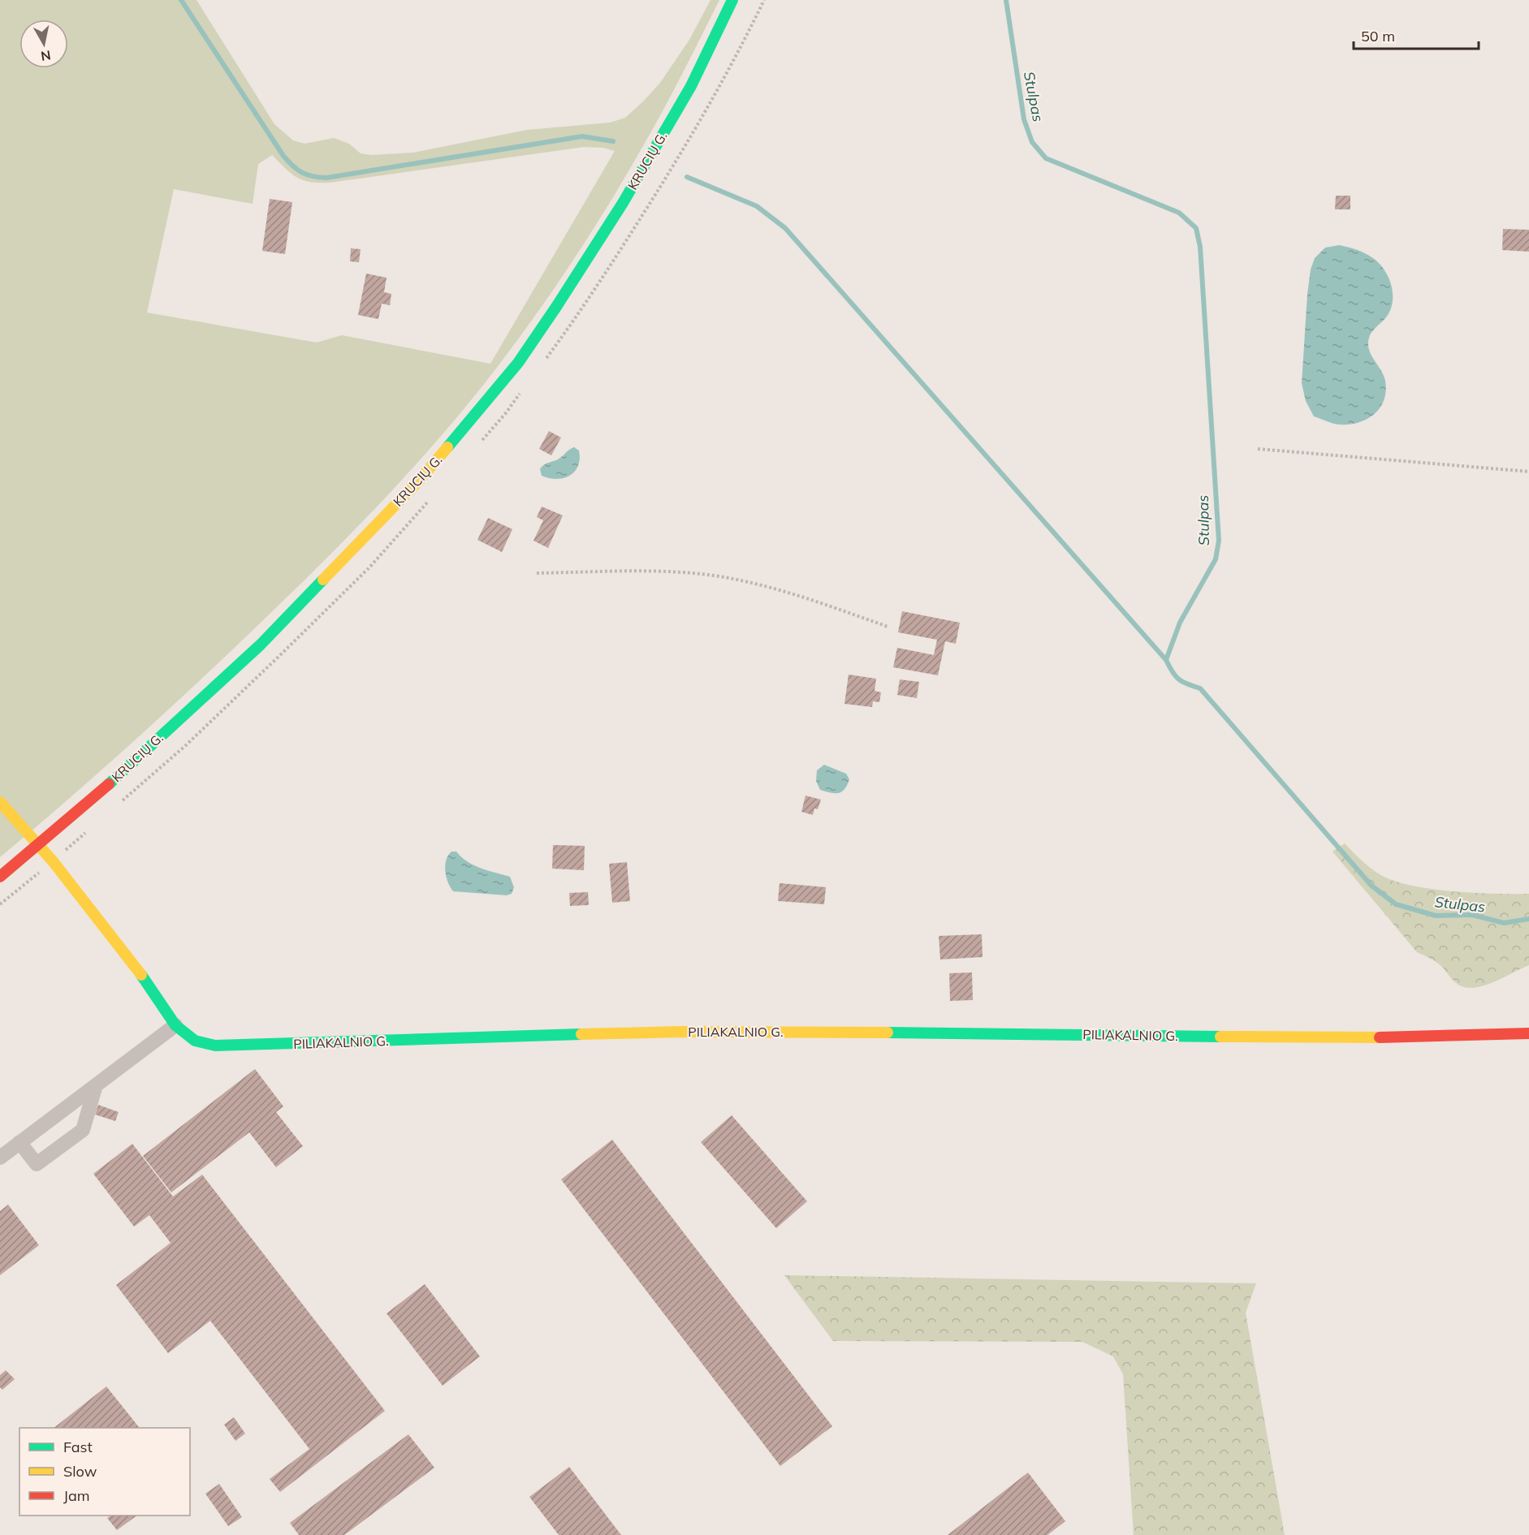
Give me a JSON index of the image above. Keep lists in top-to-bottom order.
{
  "streets": {
    "street": ["KRUCIŲ G.", "PILIAKALNIO G."]
  },
  "crossings": [
    ["KRUCIŲ G.", "PILIAKALNIO G."]
  ],
  "water": ["Stulpas"],
  "legend": ["Fast", "Slow", "Jam"],
  "scale_bar": "50 m",
  "north": "bottom"
}
